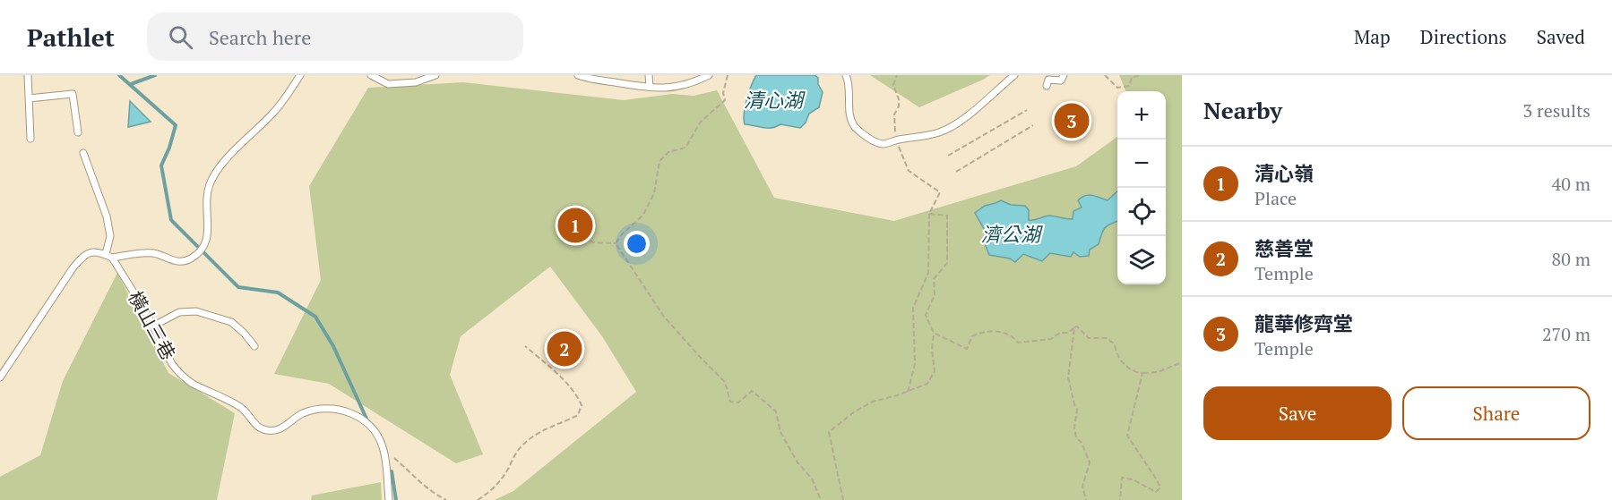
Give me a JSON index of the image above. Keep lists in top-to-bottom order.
{
  "streets": {
    "lane": ["橫山三巷"]
  },
  "water": ["清心湖", "濟公湖"],
  "page": {
    "header": "Pathlet",
    "search": "Search here",
    "nav": ["Map", "Directions", "Saved"],
    "heading": ["Nearby", "3 results"],
    "map_buttons": ["+", "−"],
    "pins": ["3", "1", "2"],
    "list": [
      {
        "mark": "1",
        "name": "清心嶺",
        "note": "Place",
        "value": "40 m"
      },
      {
        "mark": "2",
        "name": "慈善堂",
        "note": "Temple",
        "value": "80 m"
      },
      {
        "mark": "3",
        "name": "龍華修齊堂",
        "note": "Temple",
        "value": "270 m"
      }
    ],
    "buttons": ["Save", "Share"]
  }
}
